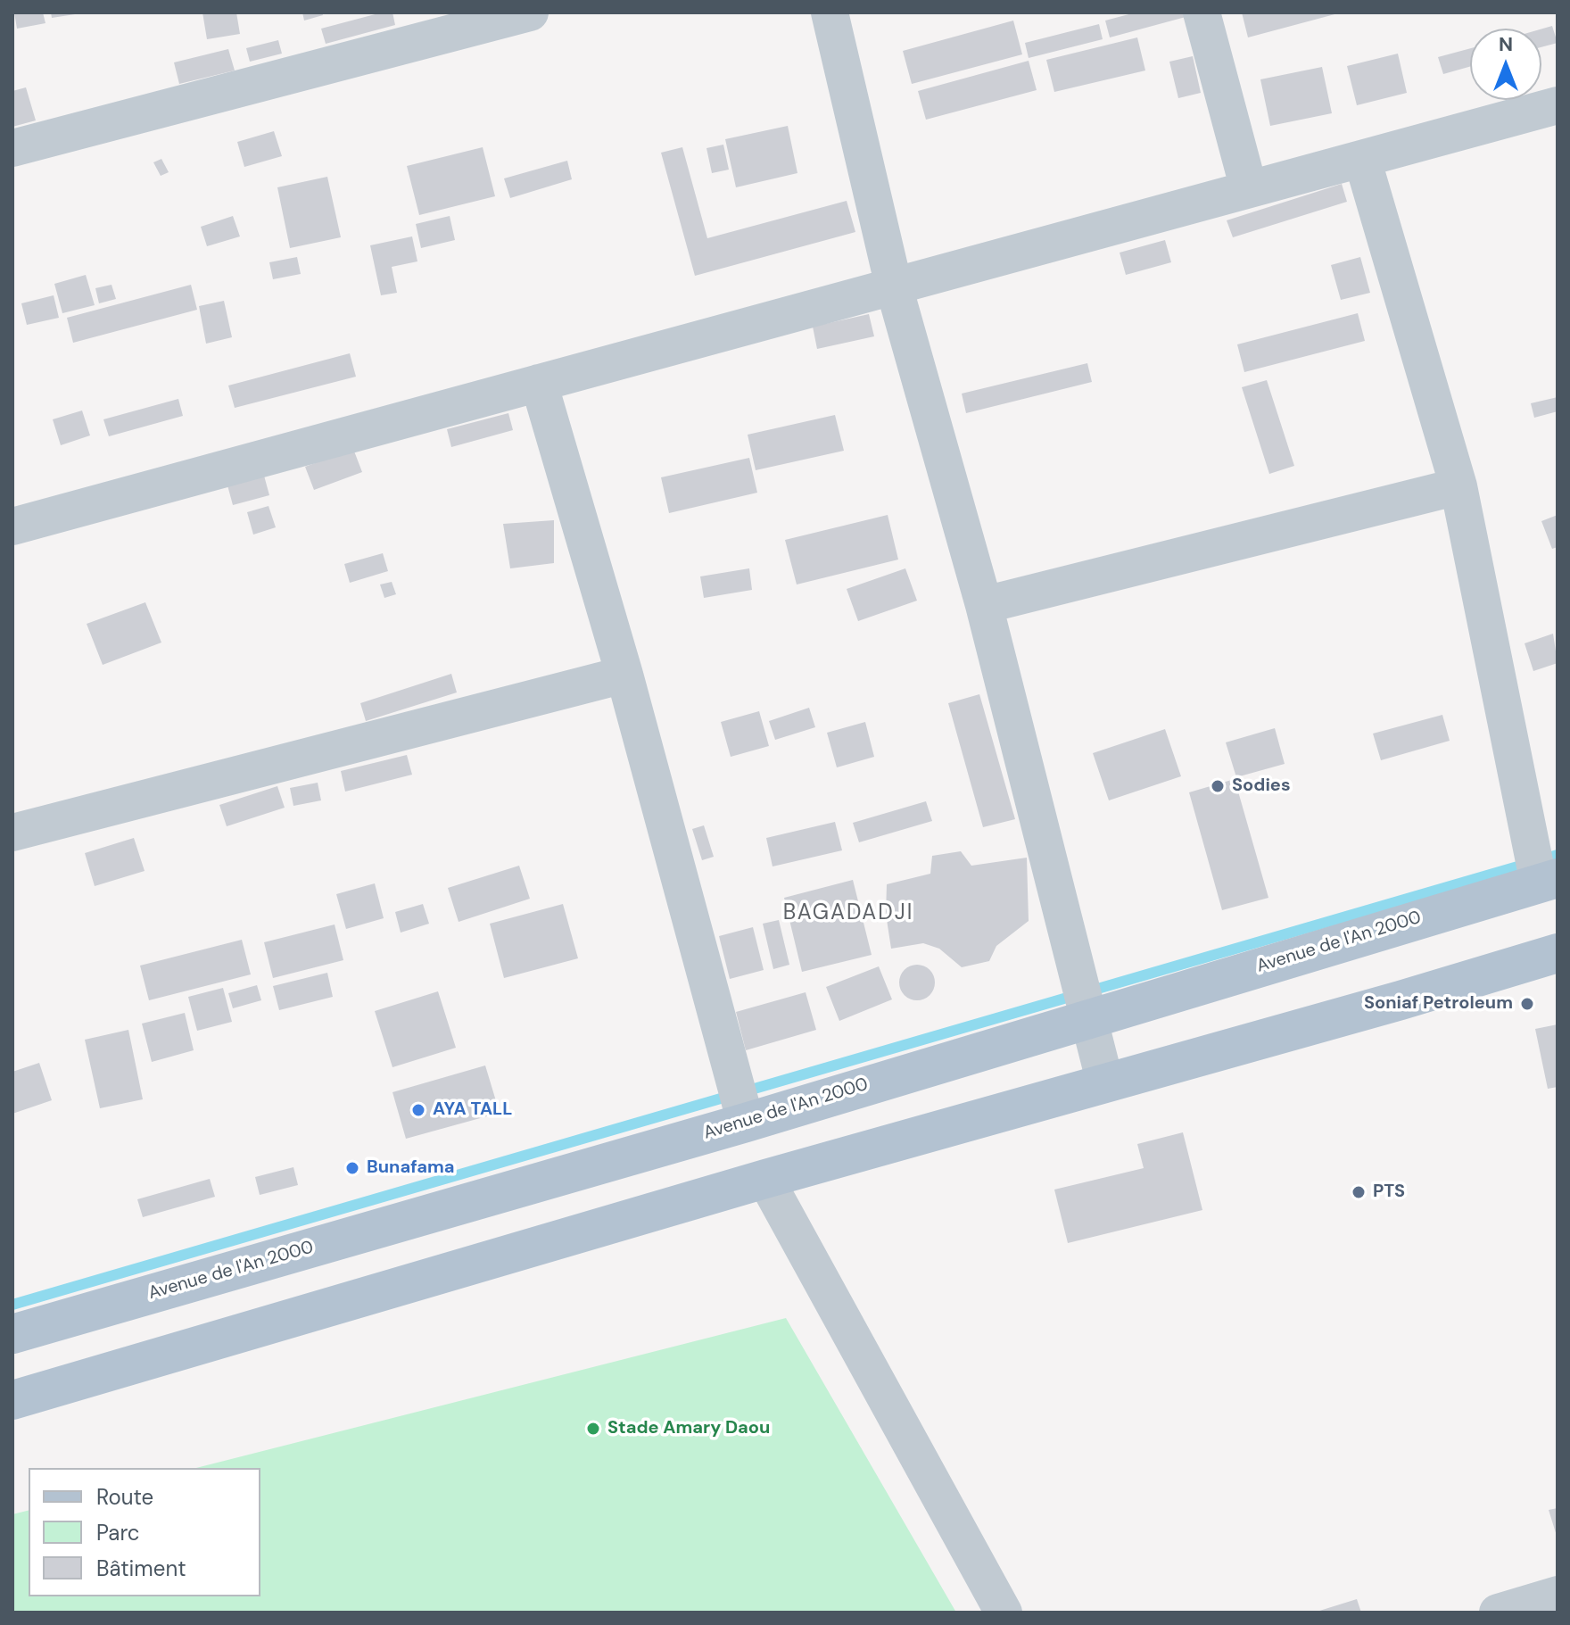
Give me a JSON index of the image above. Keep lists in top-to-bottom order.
{
  "streets": {
    "main road": ["Avenue de l'An 2000"]
  },
  "districts": ["BAGADADJI"],
  "places": [
    "Sodies",
    "Soniaf Petroleum",
    "AYA TALL",
    "Bunafama",
    "PTS",
    "Stade Amary Daou"
  ],
  "legend": ["Route", "Parc", "Bâtiment"],
  "north": "top"
}
